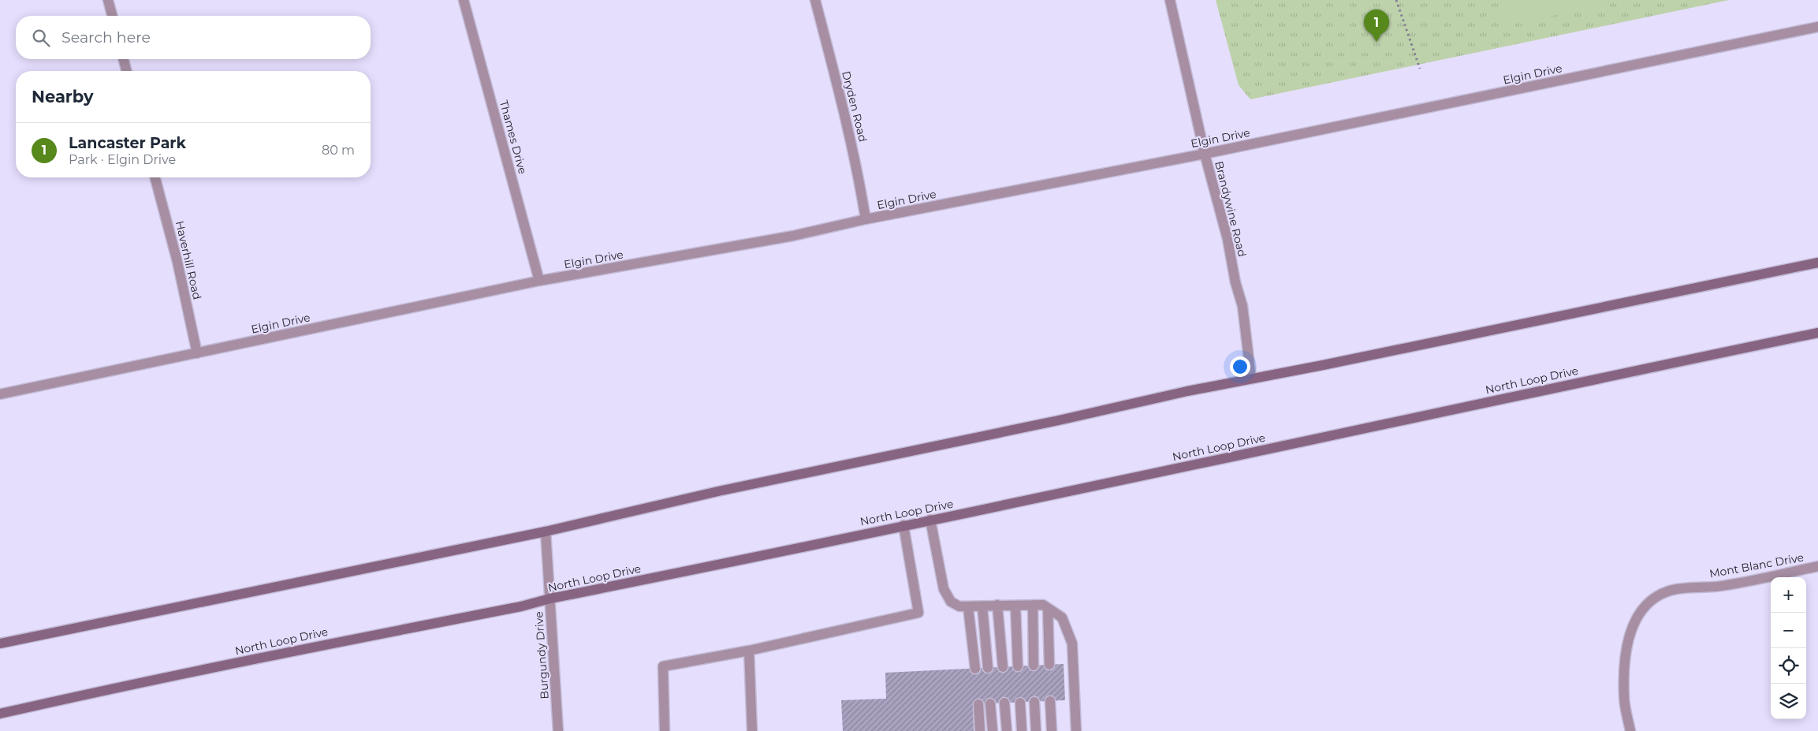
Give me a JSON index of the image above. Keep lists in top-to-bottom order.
{
  "streets": {
    "main road": ["North Loop Drive"],
    "street": [
      "Elgin Drive",
      "Dryden Road",
      "Thames Drive",
      "Brandywine Road",
      "Haverhill Road",
      "Mont Blanc Drive",
      "Burgundy Drive"
    ]
  },
  "crossings": [
    ["Elgin Drive", "Dryden Road"],
    ["Elgin Drive", "Thames Drive"],
    ["Elgin Drive", "Brandywine Road"],
    ["Elgin Drive", "Haverhill Road"],
    ["North Loop Drive", "Burgundy Drive"]
  ],
  "page": {
    "pins": "1",
    "search": "Search here",
    "heading": "Nearby",
    "list": [
      {
        "mark": "1",
        "name": "Lancaster Park",
        "note": "Park · Elgin Drive",
        "value": "80 m"
      }
    ],
    "map_buttons": ["+", "−"]
  }
}
